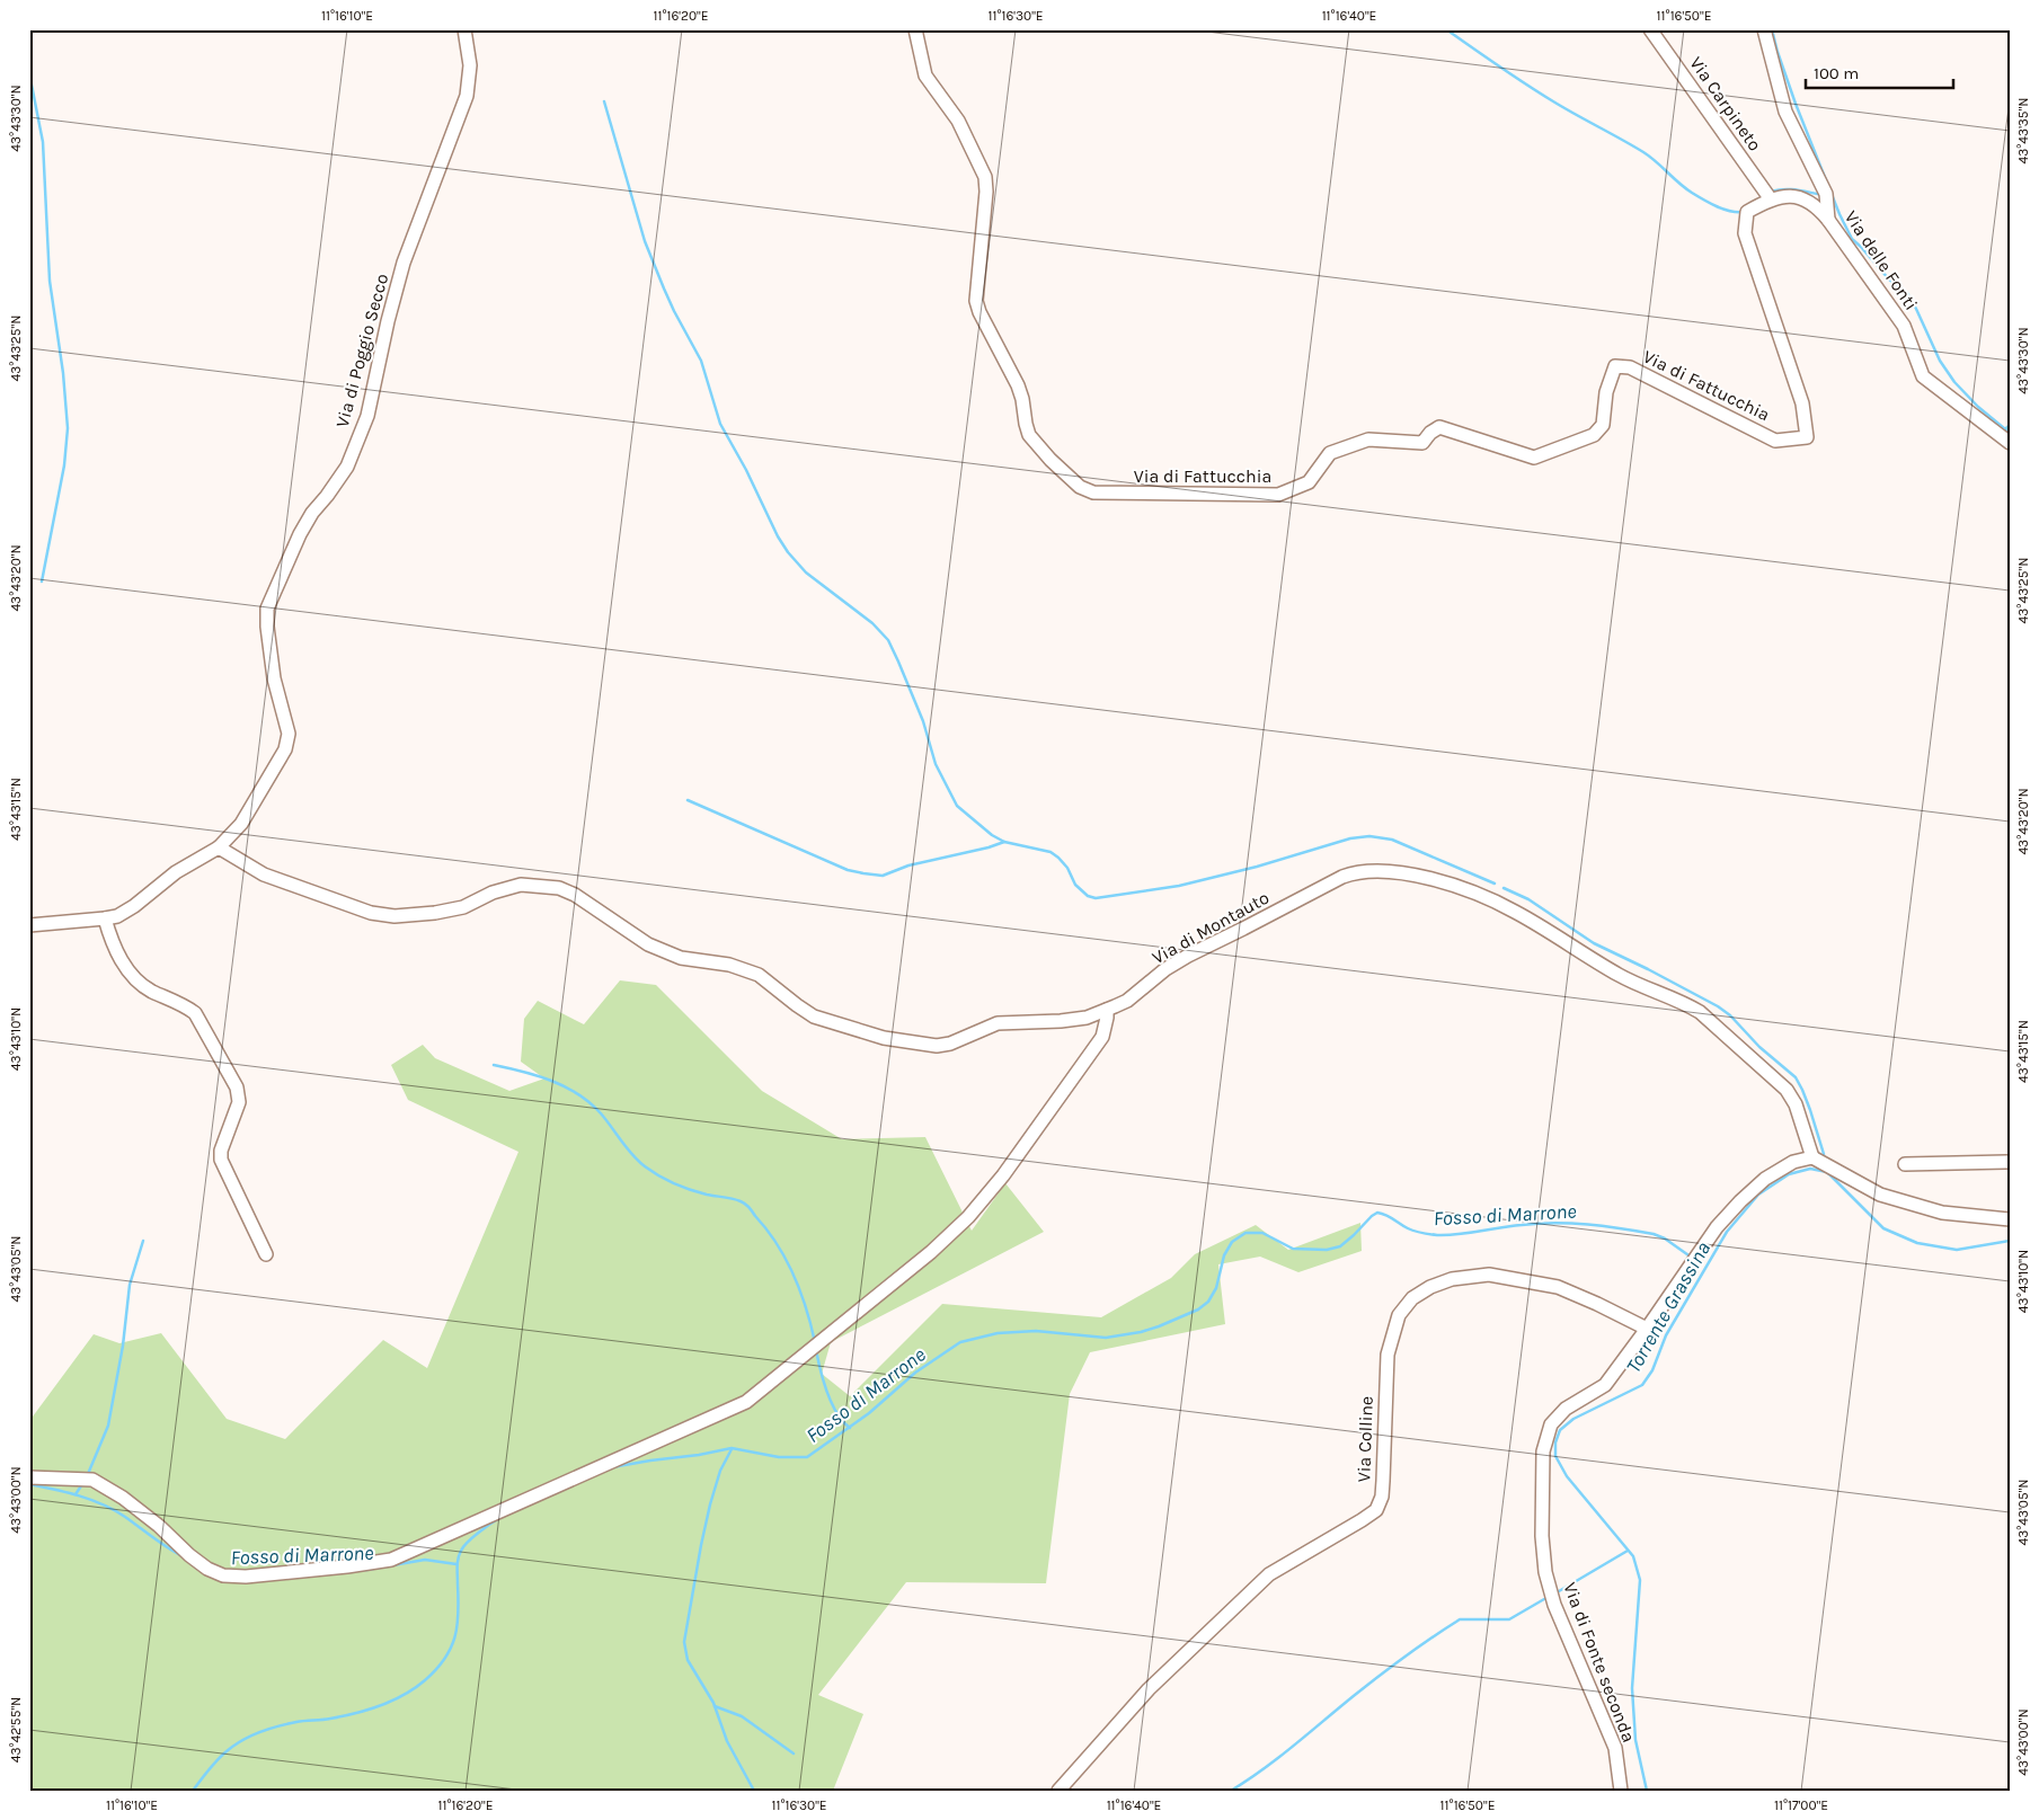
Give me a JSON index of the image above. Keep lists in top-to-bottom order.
{
  "streets": {
    "street": [
      "Via Carpineto",
      "Via delle Fonti",
      "Via di Poggio Secco",
      "Via di Fattucchia",
      "Via di Montauto",
      "Via Colline",
      "Via di Fonte seconda"
    ]
  },
  "crossings": [
    ["Via Carpineto", "Via di Fattucchia"],
    ["Via di Poggio Secco", "Via di Montauto"],
    ["Via di Montauto", "Via di Fonte seconda"],
    ["Via Colline", "Via di Fonte seconda"]
  ],
  "water": ["Fosso di Marrone", "Torrente Grassina"],
  "scale_bar": "100 m",
  "coordinates": [
    "11°16'10\"E",
    "11°16'20\"E",
    "11°16'30\"E",
    "11°16'40\"E",
    "11°16'50\"E",
    "43°43'30\"N",
    "43°43'35\"N",
    "43°43'25\"N",
    "43°43'20\"N",
    "43°43'15\"N",
    "43°43'10\"N",
    "43°43'05\"N",
    "43°43'00\"N",
    "43°42'55\"N",
    "11°17'00\"E"
  ]
}
